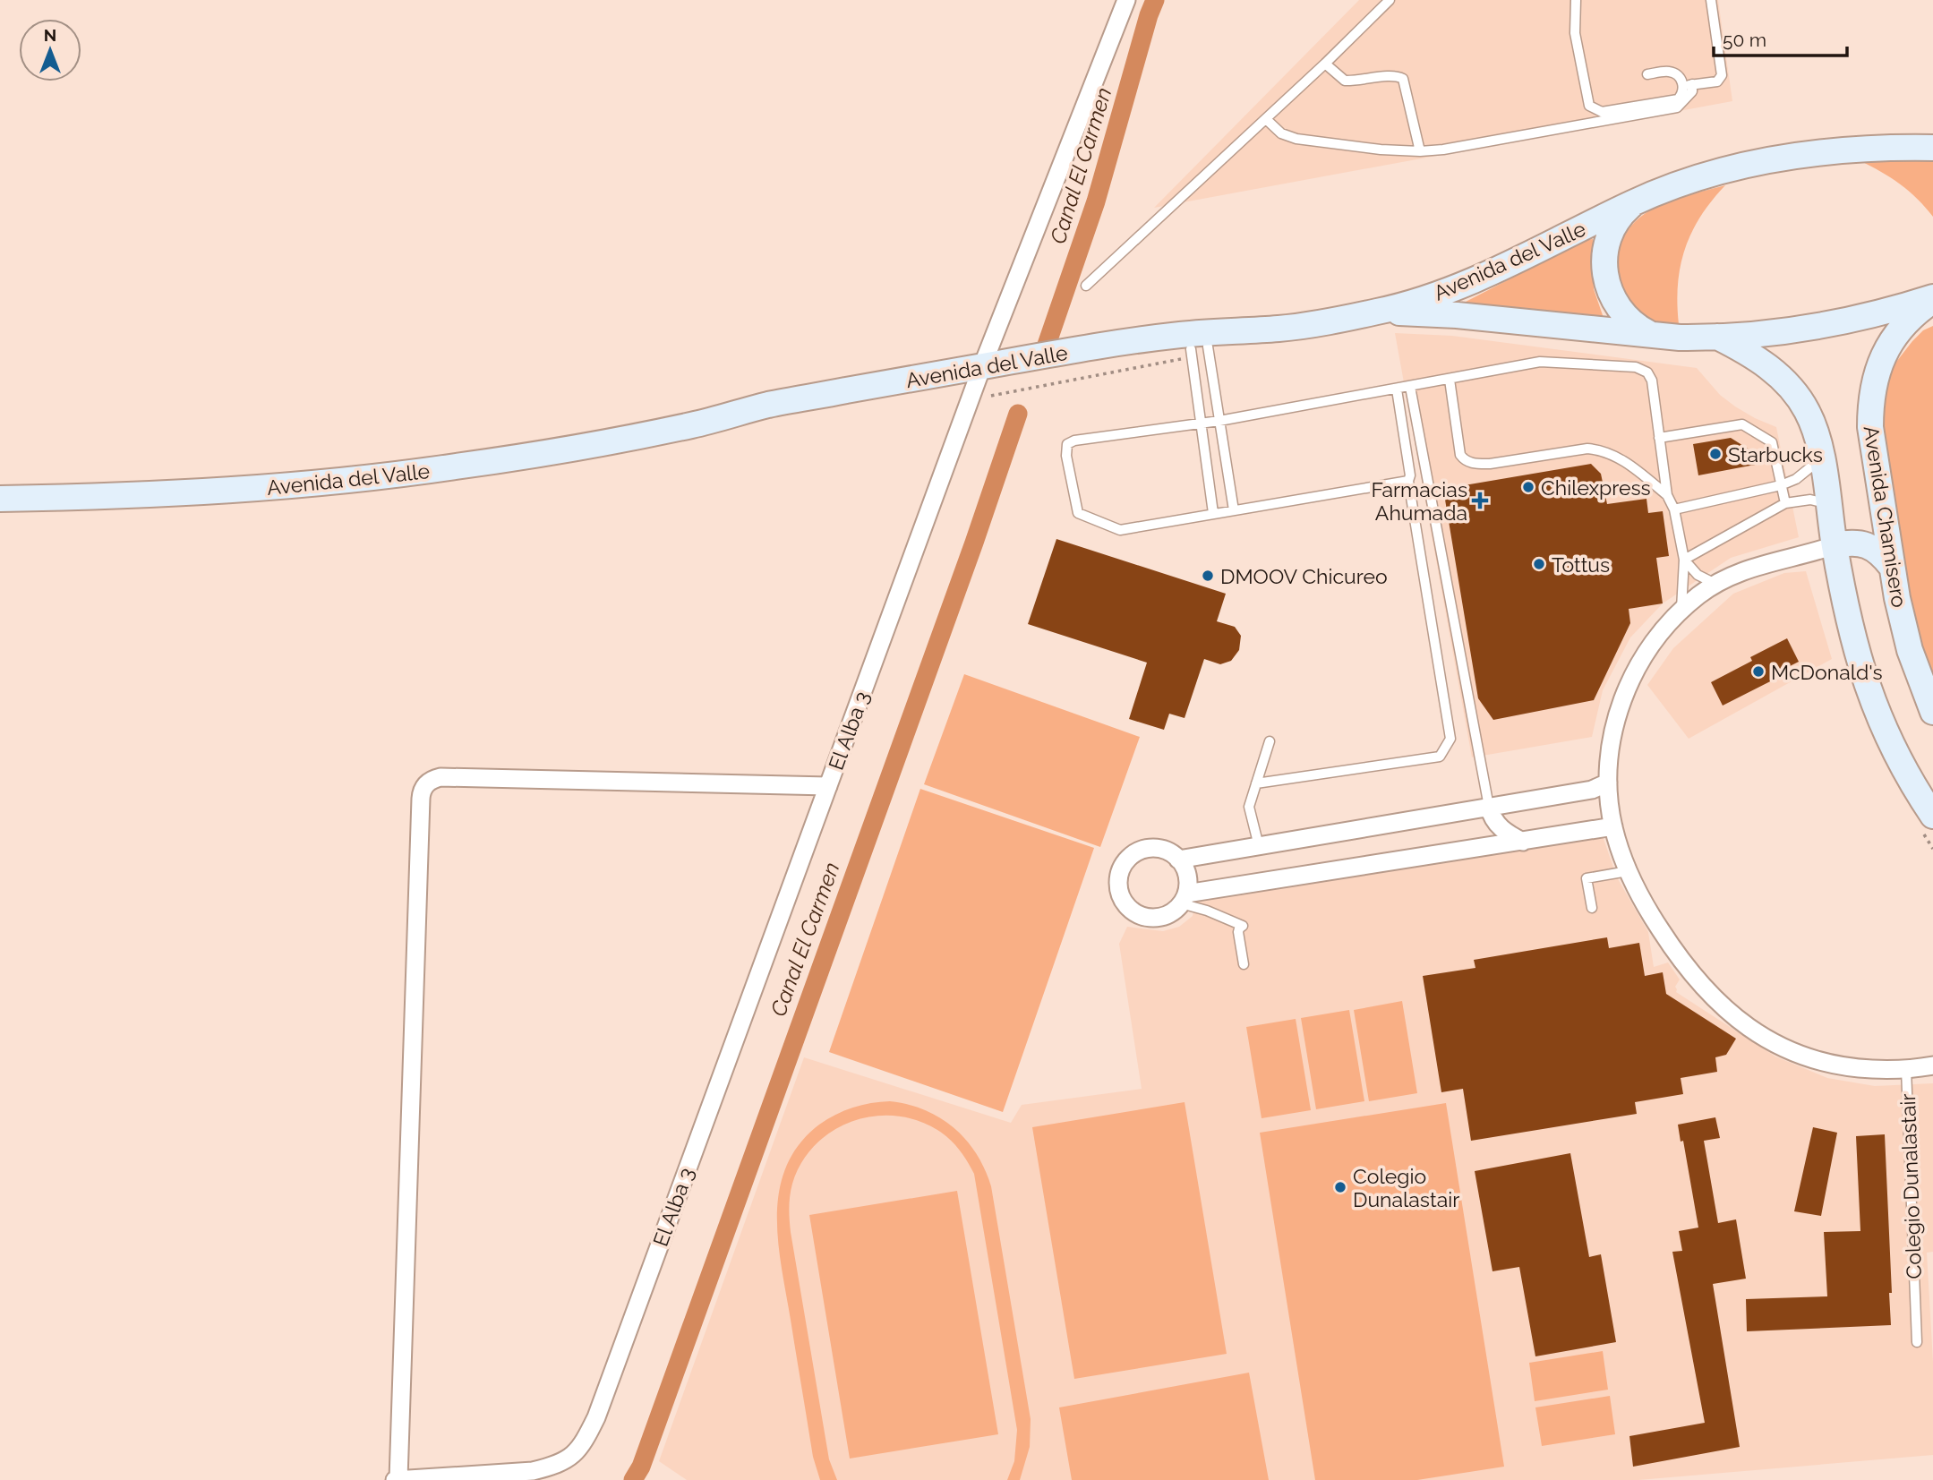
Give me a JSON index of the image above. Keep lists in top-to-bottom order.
{
  "streets": {
    "street": ["Avenida del Valle", "Avenida Chamisero", "El Alba 3"],
    "lane": ["Colegio Dunalastair"]
  },
  "crossings": [
    ["Avenida del Valle", "Avenida Chamisero"],
    ["Avenida del Valle", "El Alba 3"]
  ],
  "water": ["Canal El Carmen"],
  "places": {
    "other": [
      "Starbucks",
      "Chilexpress",
      "Tottus",
      "DMOOV Chicureo",
      "McDonald's",
      "Colegio Dunalastair"
    ],
    "health": ["Farmacias Ahumada"]
  },
  "scale_bar": "50 m",
  "north": "top"
}
